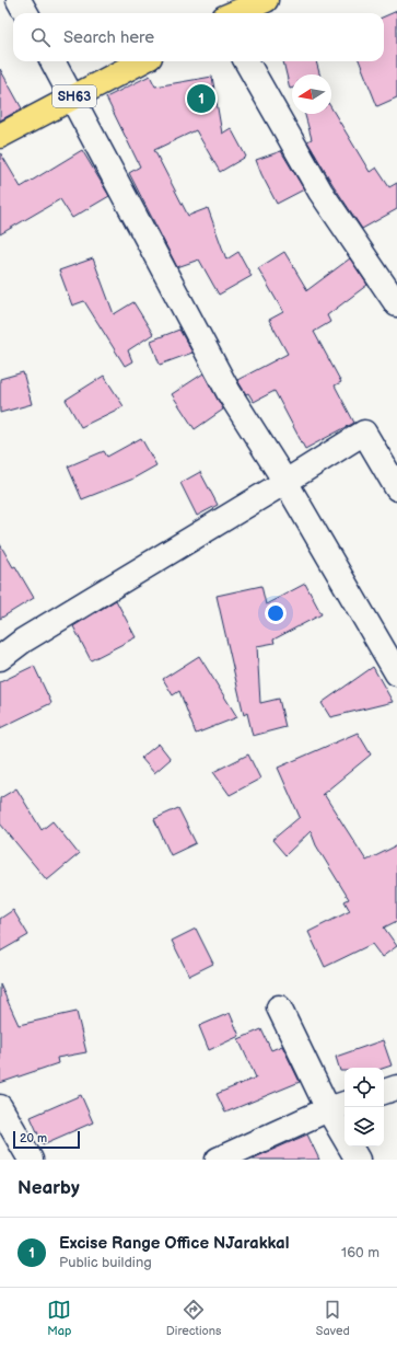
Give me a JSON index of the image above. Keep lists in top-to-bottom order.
{
  "streets": {
    "main road": ["SH63"]
  },
  "scale_bar": "20 m",
  "north": "left",
  "page": {
    "search": "Search here",
    "pins": "1",
    "scale": "20 m",
    "heading": "Nearby",
    "list": [
      {
        "mark": "1",
        "name": "Excise Range Office NJarakkal",
        "note": "Public building",
        "value": "160 m"
      }
    ],
    "nav": ["Map", "Directions", "Saved"]
  }
}
